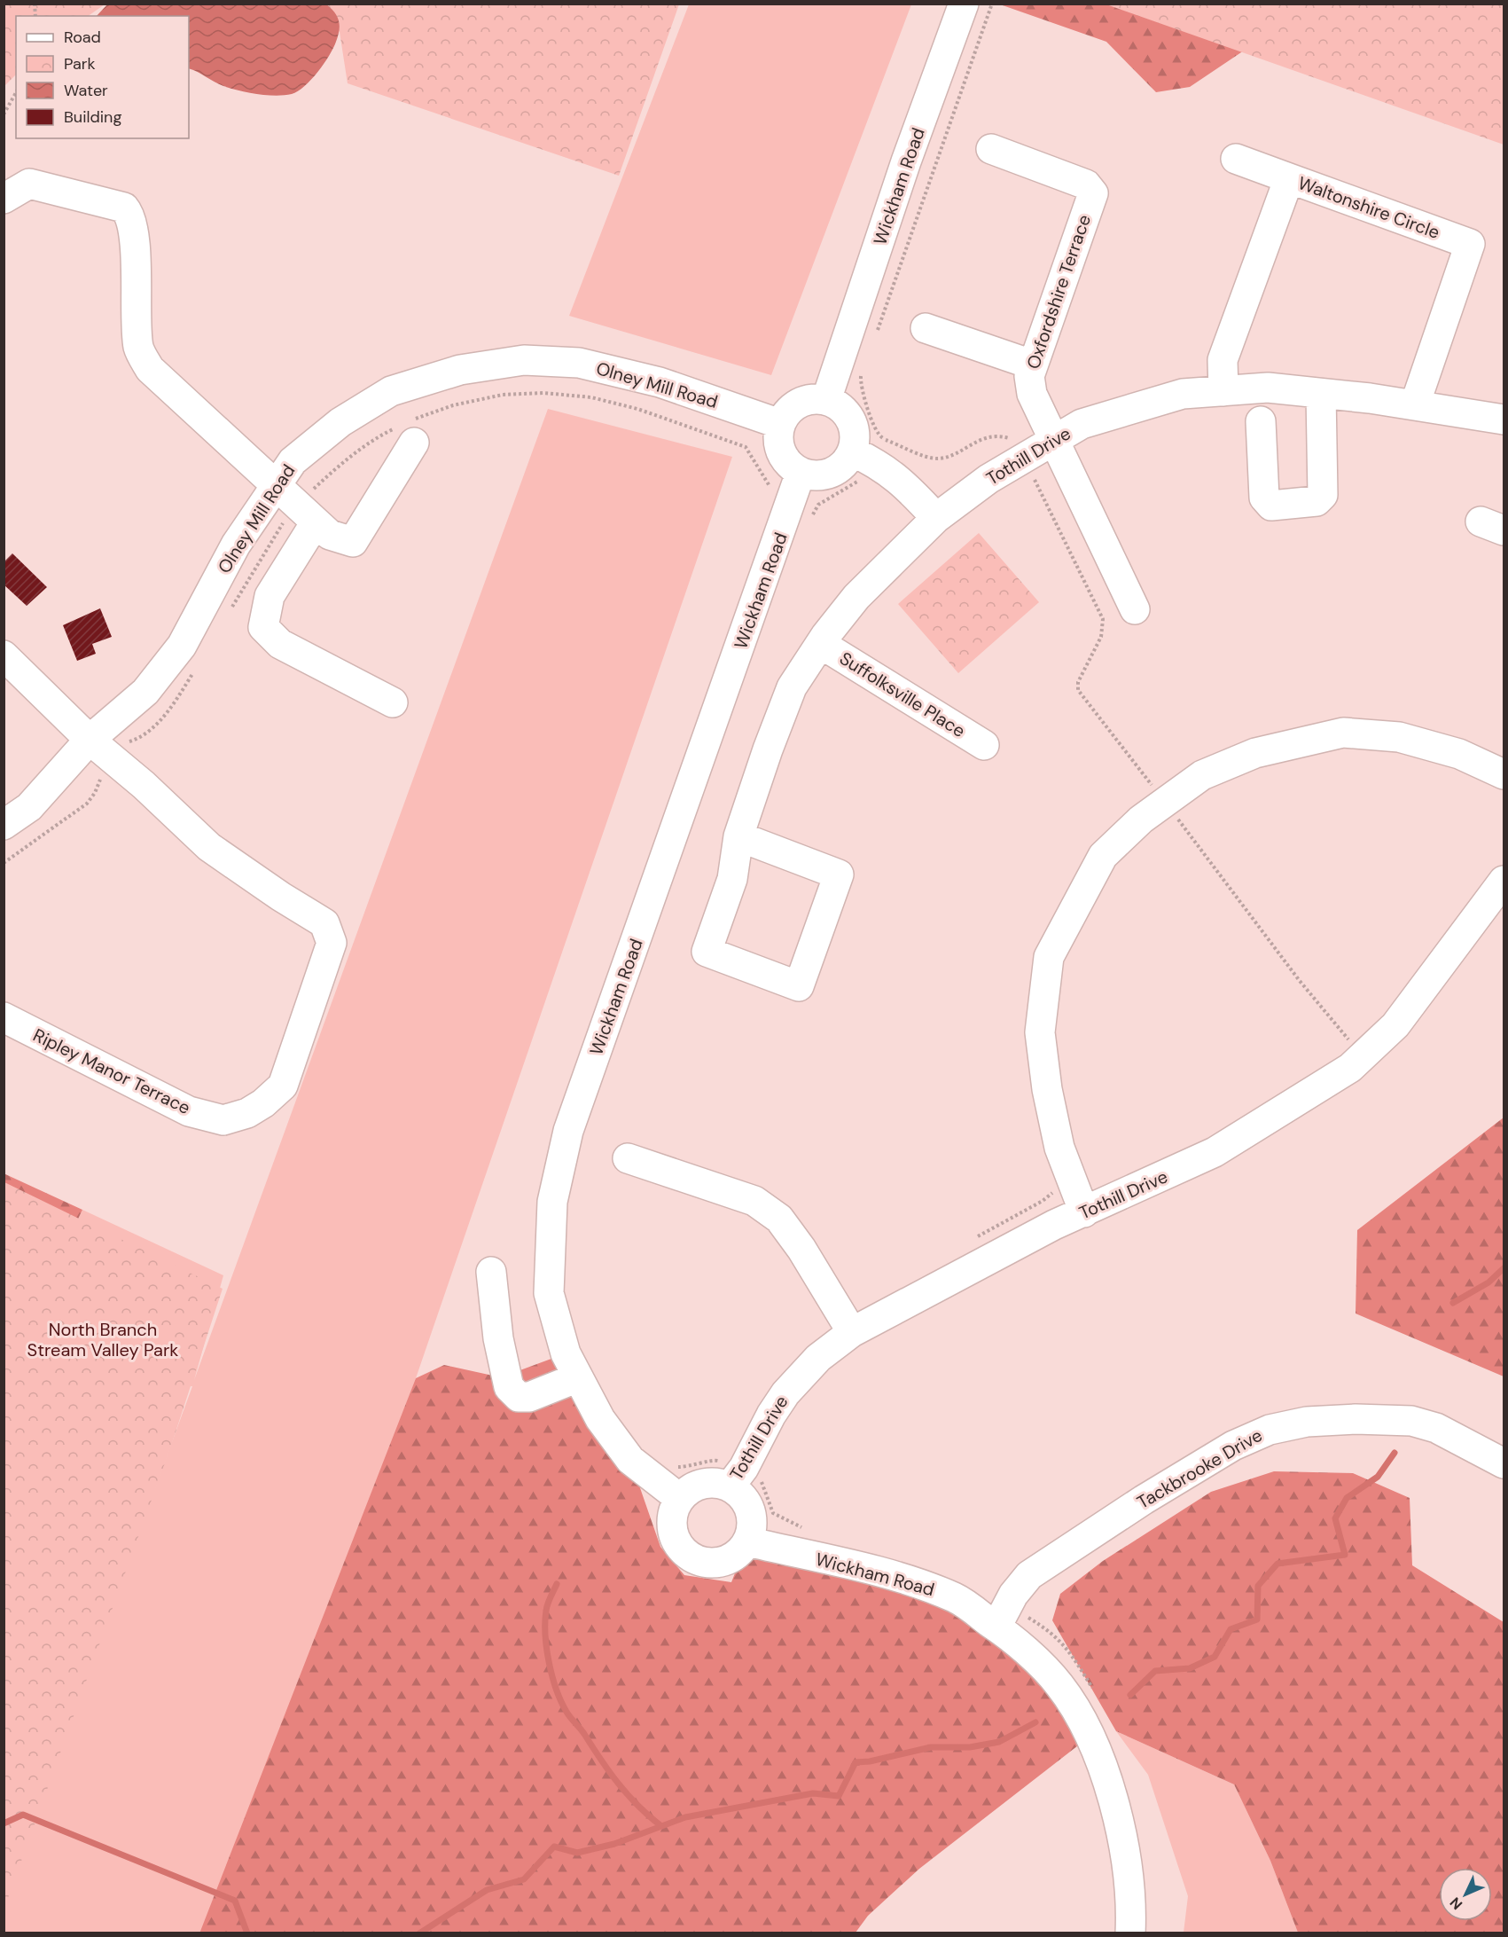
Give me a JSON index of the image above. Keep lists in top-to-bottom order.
{
  "streets": {
    "street": [
      "Wickham Road",
      "Waltonshire Circle",
      "Oxfordshire Terrace",
      "Olney Mill Road",
      "Tothill Drive",
      "Suffolksville Place",
      "Ripley Manor Terrace",
      "Tackbrooke Drive"
    ]
  },
  "crossings": [
    ["Wickham Road", "Olney Mill Road"],
    ["Wickham Road", "Tothill Drive"],
    ["Wickham Road", "Tackbrooke Drive"],
    ["Waltonshire Circle", "Tothill Drive"],
    ["Oxfordshire Terrace", "Tothill Drive"],
    ["Olney Mill Road", "Ripley Manor Terrace"],
    ["Tothill Drive", "Suffolksville Place"]
  ],
  "parks": ["North Branch Stream Valley Park"],
  "legend": [
    "Road",
    "Park",
    "Water",
    "Building"
  ],
  "north": "bottom left"
}
